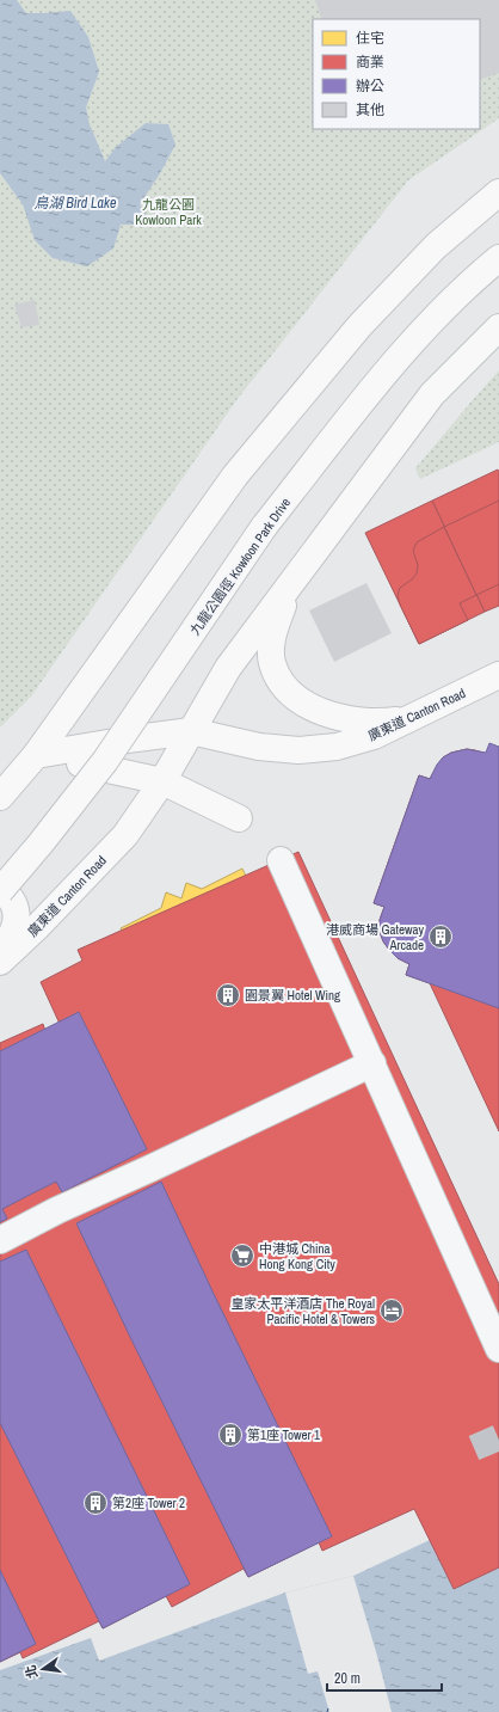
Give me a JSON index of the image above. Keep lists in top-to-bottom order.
{
  "streets": {
    "main road": ["九龍公園徑 Kowloon Park Drive", "廣東道 Canton Road"]
  },
  "water": ["鳥湖 Bird Lake"],
  "parks": ["九龍公園 Kowloon Park"],
  "places": {
    "building": [
      "港威商場 Gateway Arcade",
      "園景翼 Hotel Wing",
      "第1座 Tower 1",
      "第2座 Tower 2"
    ],
    "supermarket": ["中港城 China Hong Kong City"],
    "hotel": ["皇家太平洋酒店 The Royal Pacific Hotel & Towers"]
  },
  "legend": [
    "住宅",
    "商業",
    "辦公",
    "其他"
  ],
  "scale_bar": "20 m",
  "north": "left"
}
